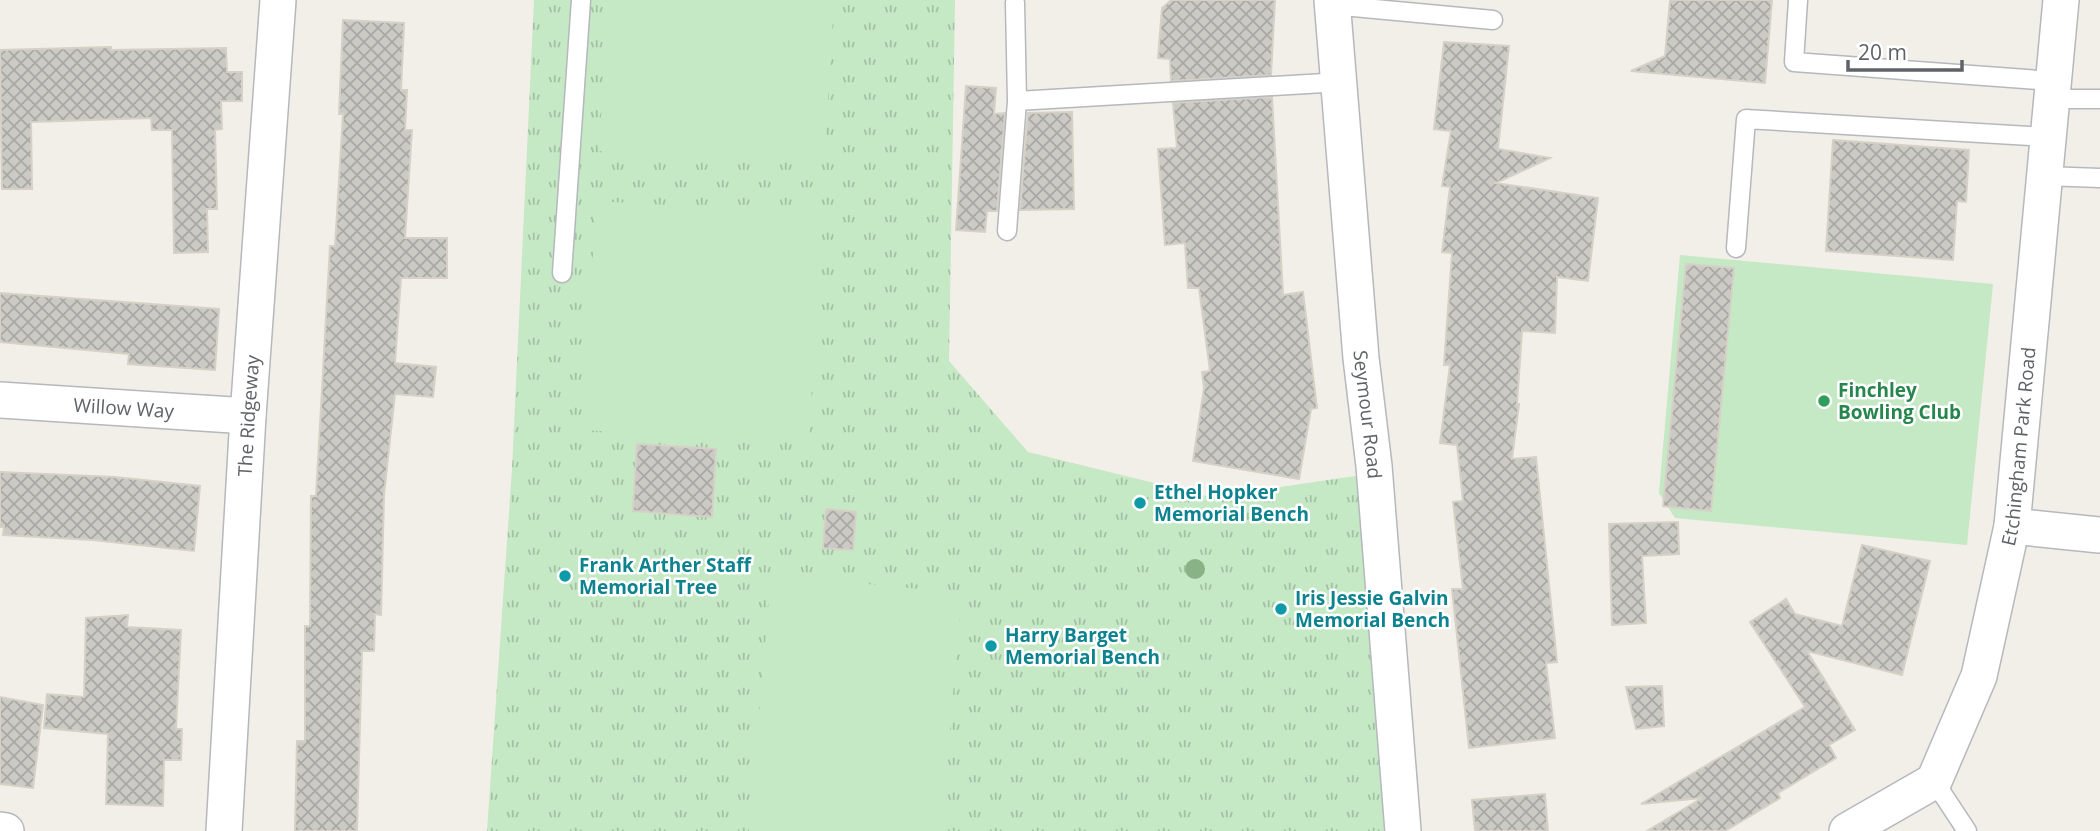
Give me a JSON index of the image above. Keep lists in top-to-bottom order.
{
  "streets": {
    "street": [
      "Willow Way",
      "The Ridgeway",
      "Seymour Road",
      "Etchingham Park Road"
    ]
  },
  "crossings": [
    ["Willow Way", "The Ridgeway"]
  ],
  "places": [
    "Finchley Bowling Club",
    "Ethel Hopker Memorial Bench",
    "Frank Arther Staff Memorial Tree",
    "Iris Jessie Galvin Memorial Bench",
    "Harry Barget Memorial Bench"
  ],
  "scale_bar": "20 m"
}
